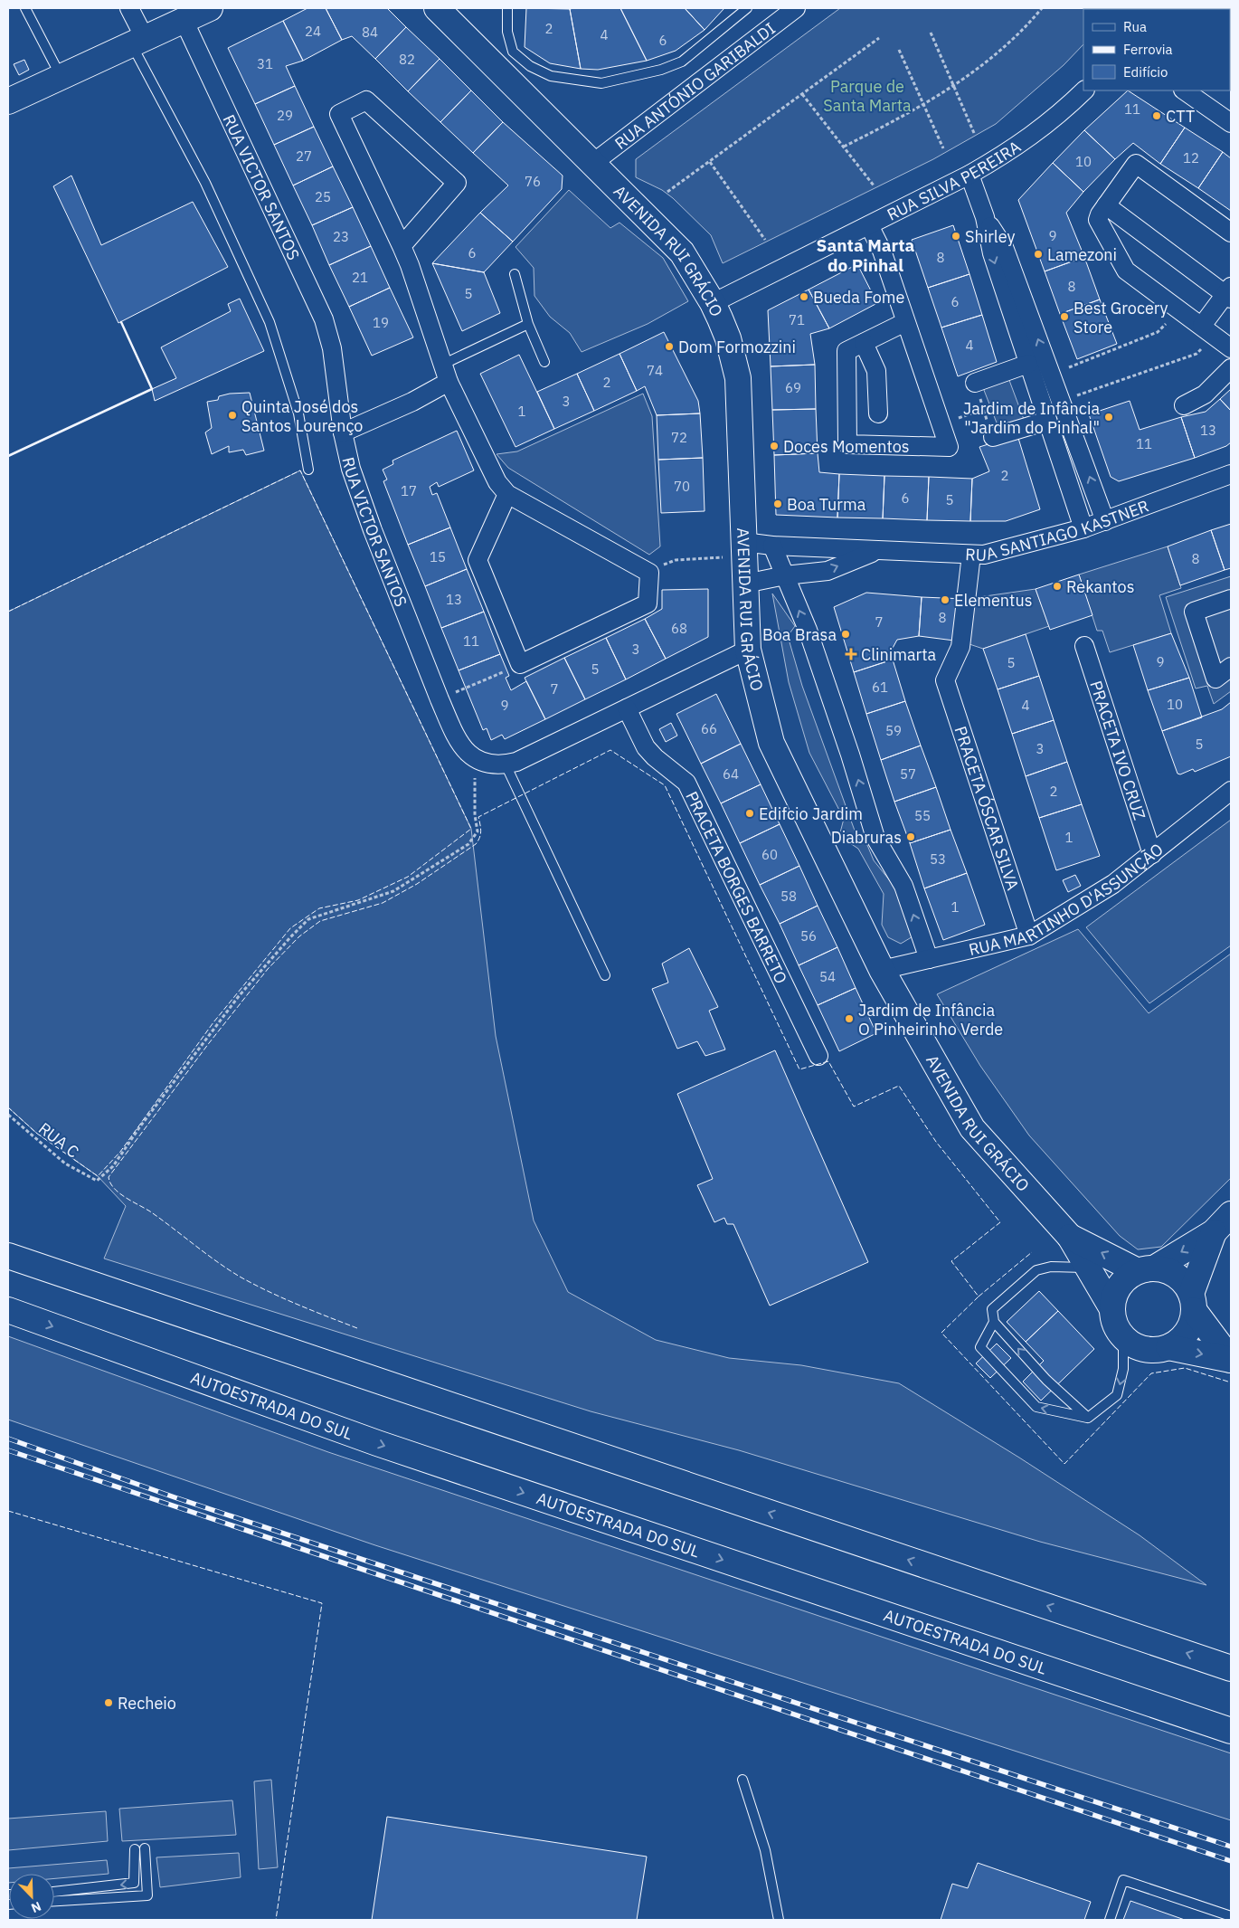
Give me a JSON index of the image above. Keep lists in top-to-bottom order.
{
  "streets": {
    "main road": ["AVENIDA RUI GRÁCIO", "AUTOESTRADA DO SUL"],
    "street": [
      "RUA ANTÓNIO GARIBALDI",
      "RUA SILVA PEREIRA",
      "RUA VICTOR SANTOS",
      "RUA SANTIAGO KASTNER",
      "PRACETA IVO CRUZ",
      "PRACETA ÓSCAR SILVA",
      "PRACETA BORGES BARRETO",
      "RUA MARTINHO D'ASSUNÇÃO"
    ],
    "path": ["RUA C"]
  },
  "crossings": [
    ["RUA ANTÓNIO GARIBALDI", "AVENIDA RUI GRÁCIO"],
    ["RUA SILVA PEREIRA", "AVENIDA RUI GRÁCIO"],
    ["RUA VICTOR SANTOS", "AVENIDA RUI GRÁCIO"],
    ["RUA VICTOR SANTOS", "PRACETA BORGES BARRETO"],
    ["RUA VICTOR SANTOS", "RUA C"],
    ["AVENIDA RUI GRÁCIO", "RUA SANTIAGO KASTNER"],
    ["AVENIDA RUI GRÁCIO", "RUA MARTINHO D'ASSUNÇÃO"],
    ["RUA SANTIAGO KASTNER", "PRACETA ÓSCAR SILVA"],
    ["PRACETA IVO CRUZ", "RUA MARTINHO D'ASSUNÇÃO"],
    ["PRACETA ÓSCAR SILVA", "RUA MARTINHO D'ASSUNÇÃO"]
  ],
  "districts": ["Santa Marta do Pinhal"],
  "parks": ["Parque de Santa Marta"],
  "places": {
    "other": [
      "CTT",
      "Shirley",
      "Lamezoni",
      "Bueda Fome",
      "Best Grocery Store",
      "Dom Formozzini",
      "Quinta José dos Santos Lourenço",
      "Jardim de Infância \"Jardim do Pinhal\"",
      "Doces Momentos",
      "Boa Turma",
      "Rekantos",
      "Elementus",
      "Boa Brasa",
      "Edifcio Jardim",
      "Diabruras",
      "Jardim de Infância O Pinheirinho Verde",
      "Recheio"
    ],
    "health": ["Clinimarta"]
  },
  "house_numbers": [
    "2",
    "24",
    "84",
    "4",
    "6",
    "82",
    "31",
    "11",
    "29",
    "27",
    "12",
    "10",
    "76",
    "25",
    "9",
    "23",
    "6",
    "8",
    "21",
    "8",
    "5",
    "6",
    "71",
    "19",
    "4",
    "74",
    "2",
    "69",
    "3",
    "1",
    "13",
    "72",
    "11",
    "2",
    "70",
    "17",
    "6",
    "5",
    "15",
    "8",
    "13",
    "8",
    "7",
    "68",
    "11",
    "3",
    "9",
    "5",
    "5",
    "61",
    "7",
    "10",
    "9",
    "4",
    "66",
    "59",
    "5",
    "3",
    "64",
    "57",
    "2",
    "55",
    "1",
    "60",
    "53",
    "58",
    "1",
    "56",
    "54"
  ],
  "legend": ["Rua", "Ferrovia", "Edifício"],
  "north": "bottom right"
}
